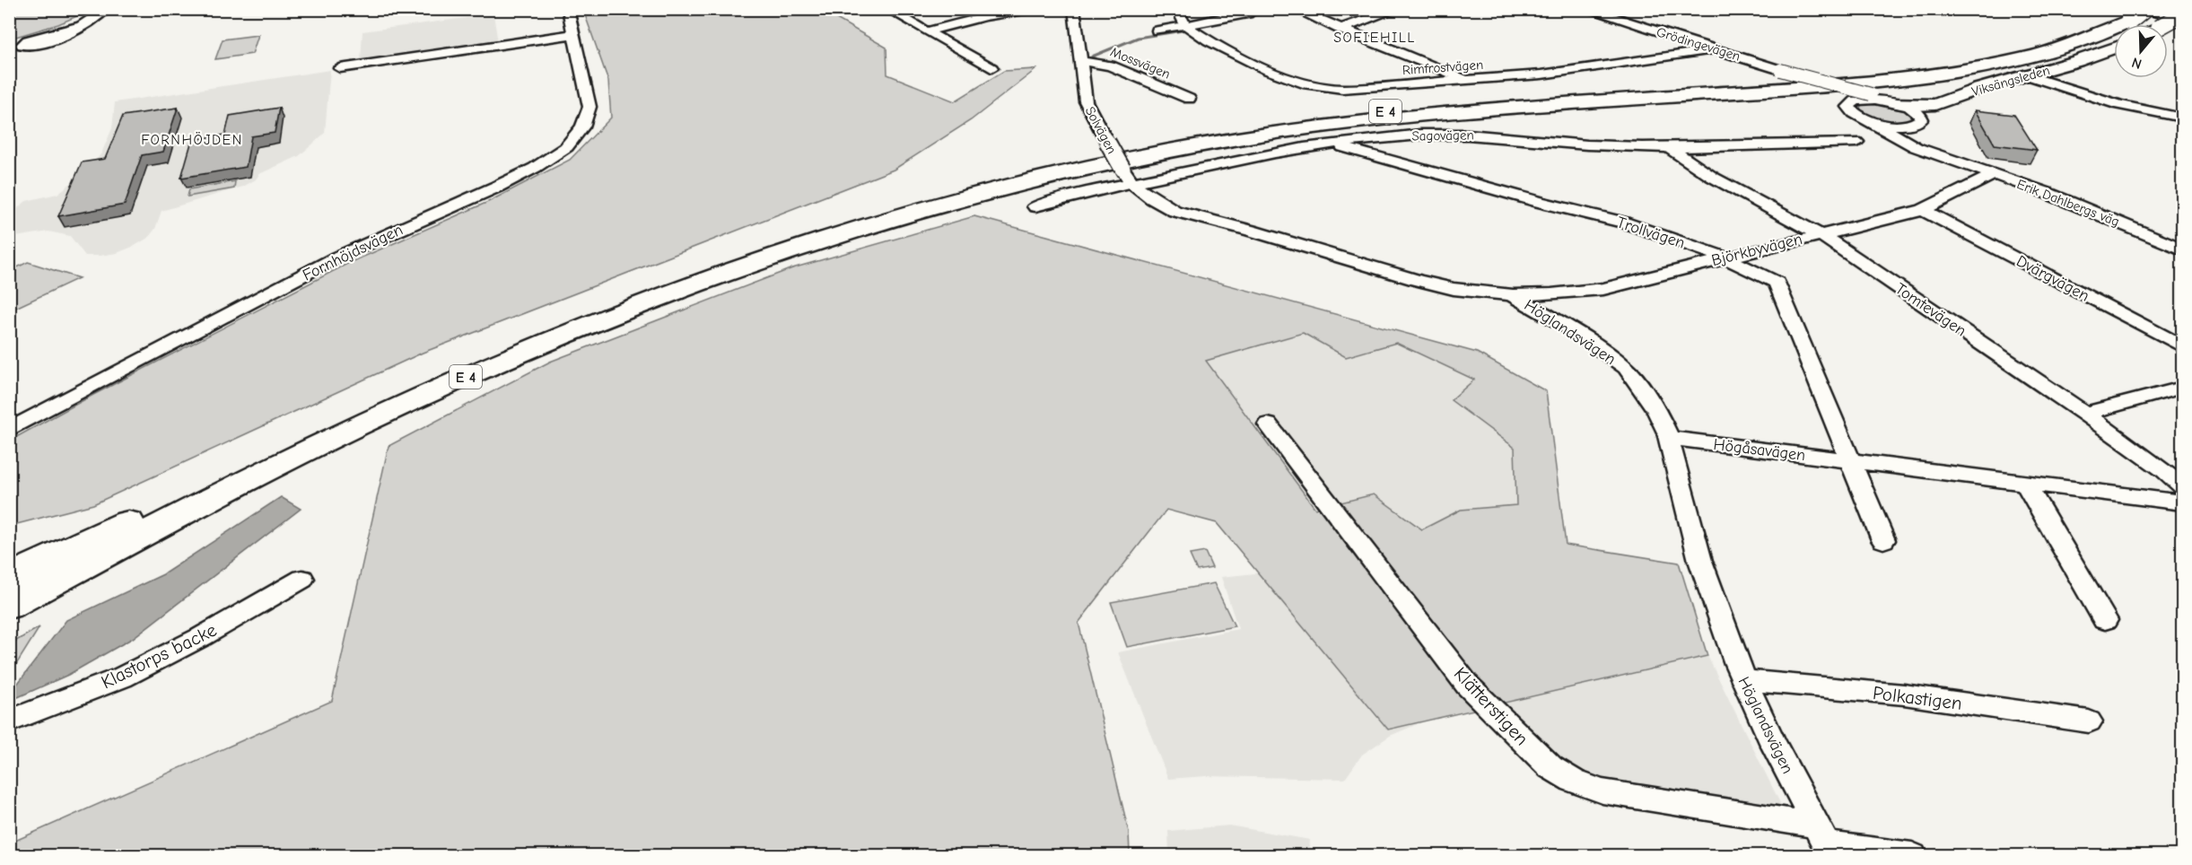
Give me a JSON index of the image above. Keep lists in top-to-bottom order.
{
  "streets": {
    "highway": ["E 4"],
    "main road": ["Viksängsleden"],
    "street": [
      "Grödingevägen",
      "Mossvägen",
      "Rimfrostvägen",
      "Solvägen",
      "Sagovägen",
      "Erik Dahlbergs väg",
      "Trollvägen",
      "Björkbyvägen",
      "Fornhöjdsvägen",
      "Dvärgvägen",
      "Tomtevägen",
      "Höglandsvägen",
      "Högåsavägen",
      "Klastorps backe",
      "Polkastigen",
      "Klätterstigen"
    ]
  },
  "crossings": [
    ["Grödingevägen", "Rimfrostvägen"],
    ["Grödingevägen", "Viksängsleden"],
    ["Grödingevägen", "Erik Dahlbergs väg"],
    ["Mossvägen", "Solvägen"],
    ["Viksängsleden", "Erik Dahlbergs väg"],
    ["Solvägen", "Sagovägen"],
    ["Solvägen", "Höglandsvägen"],
    ["Sagovägen", "Trollvägen"],
    ["Sagovägen", "Tomtevägen"],
    ["Sagovägen", "Höglandsvägen"],
    ["Erik Dahlbergs väg", "Björkbyvägen"],
    ["Trollvägen", "Björkbyvägen"],
    ["Trollvägen", "Högåsavägen"],
    ["Björkbyvägen", "Dvärgvägen"],
    ["Björkbyvägen", "Tomtevägen"],
    ["Björkbyvägen", "Höglandsvägen"],
    ["Höglandsvägen", "Högåsavägen"],
    ["Höglandsvägen", "Polkastigen"],
    ["Höglandsvägen", "Klätterstigen"]
  ],
  "districts": ["SOFIEHILL", "FORNHÖJDEN"],
  "north": "bottom"
}
